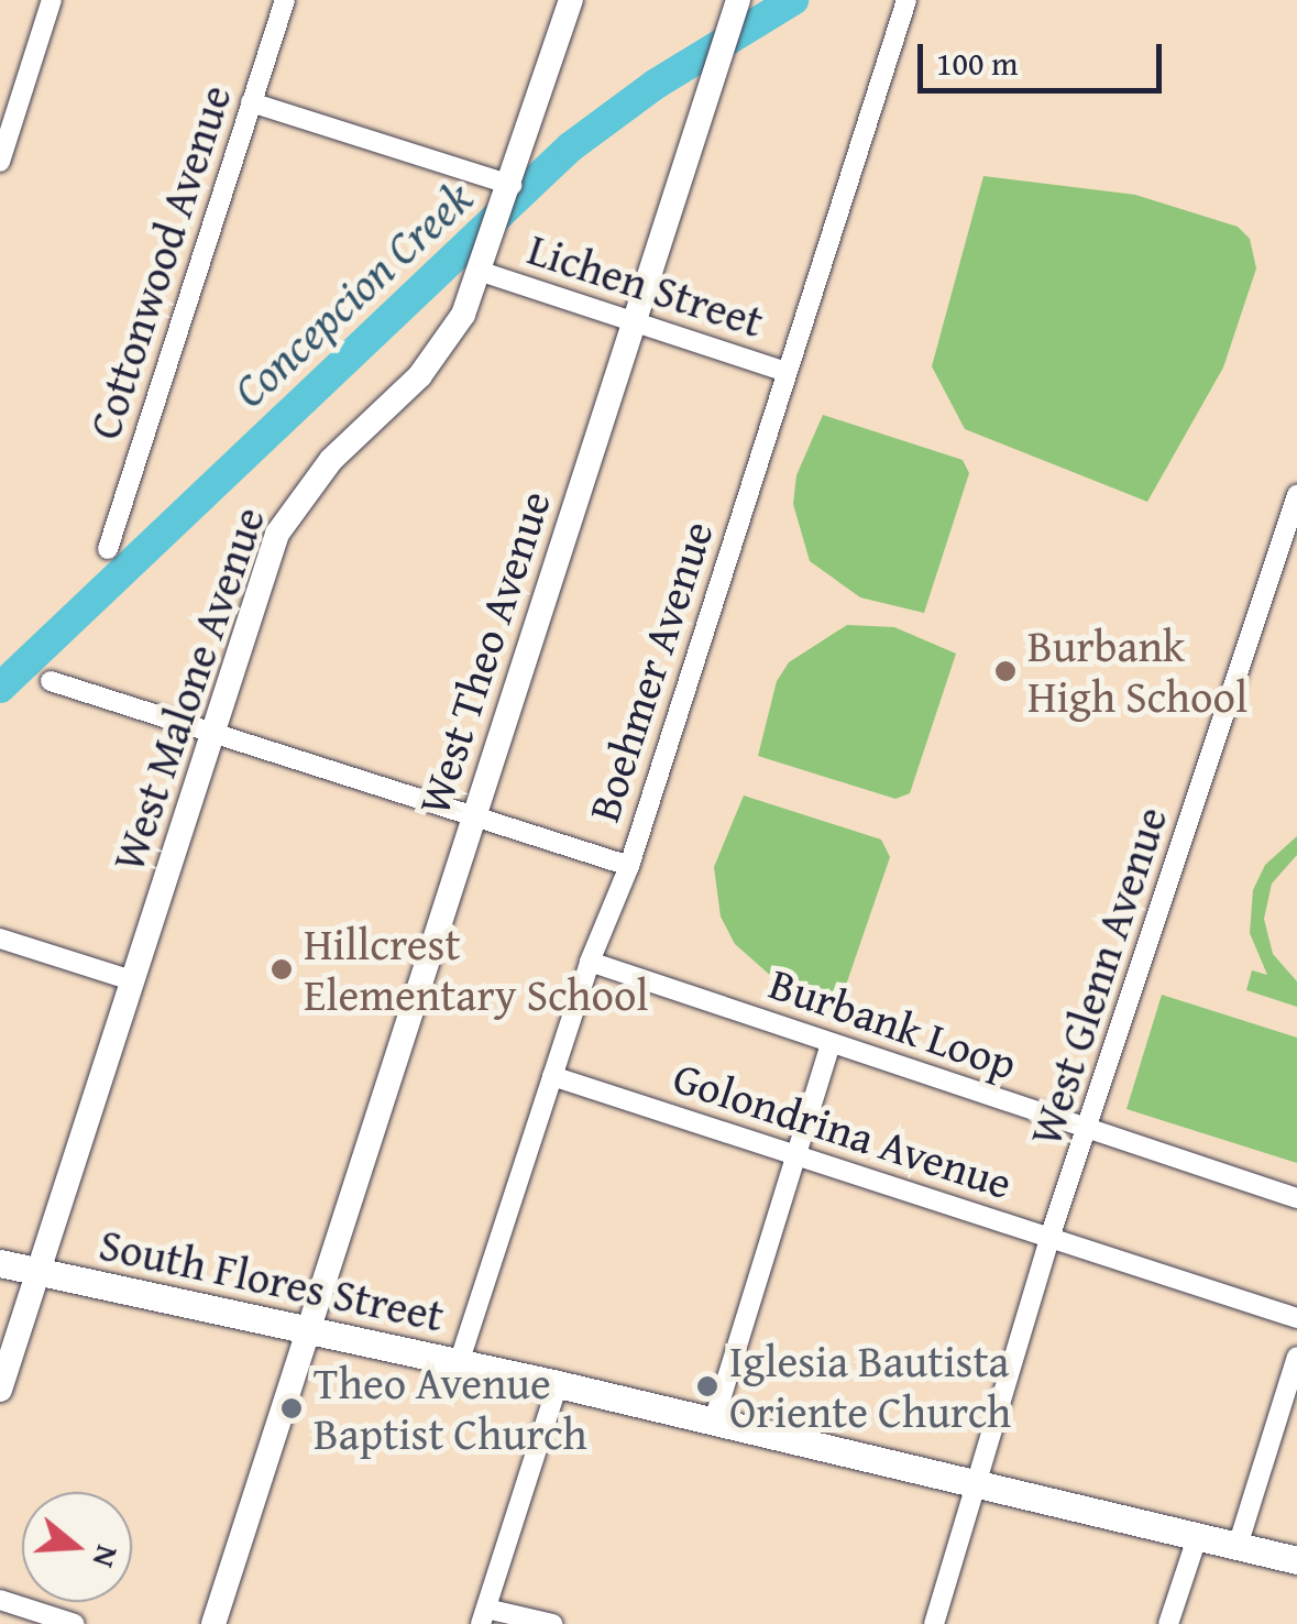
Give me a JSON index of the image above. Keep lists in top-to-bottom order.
{
  "streets": {
    "main road": ["South Flores Street"],
    "street": [
      "Cottonwood Avenue",
      "Lichen Street",
      "West Theo Avenue",
      "Boehmer Avenue",
      "West Malone Avenue",
      "West Glenn Avenue",
      "Burbank Loop",
      "Golondrina Avenue"
    ]
  },
  "crossings": [
    ["Lichen Street", "West Theo Avenue"],
    ["Lichen Street", "Boehmer Avenue"],
    ["Lichen Street", "West Malone Avenue"],
    ["West Theo Avenue", "South Flores Street"],
    ["Boehmer Avenue", "Burbank Loop"],
    ["Boehmer Avenue", "Golondrina Avenue"],
    ["Boehmer Avenue", "South Flores Street"],
    ["West Malone Avenue", "South Flores Street"],
    ["West Glenn Avenue", "Burbank Loop"],
    ["West Glenn Avenue", "Golondrina Avenue"],
    ["West Glenn Avenue", "South Flores Street"]
  ],
  "water": ["Concepcion Creek"],
  "places": [
    "Burbank High School",
    "Hillcrest Elementary School",
    "Iglesia Bautista Oriente Church",
    "Theo Avenue Baptist Church"
  ],
  "scale_bar": "100 m",
  "north": "right"
}
